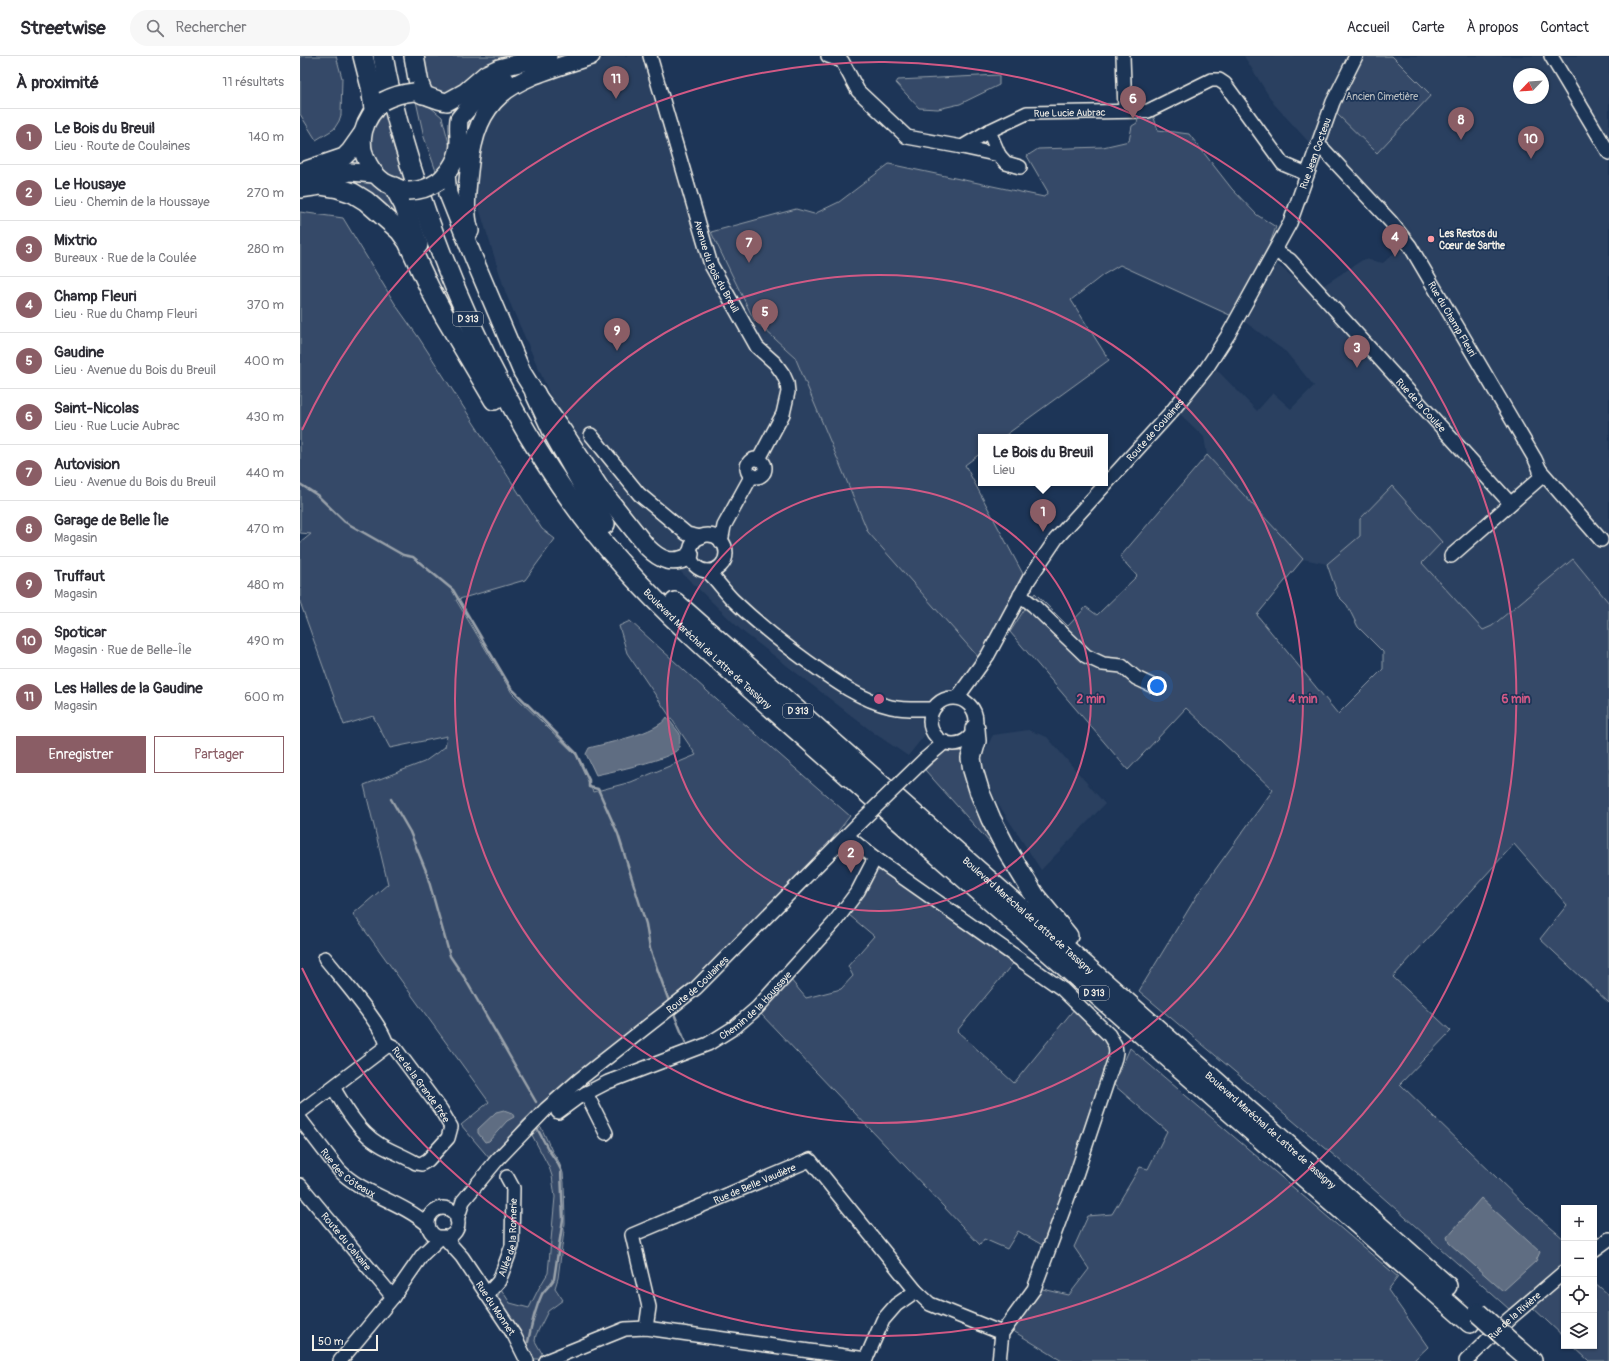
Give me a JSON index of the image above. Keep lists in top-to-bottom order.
{
  "streets": {
    "highway": ["D 313", "Boulevard Maréchal de Lattre de Tassigny"],
    "street": [
      "Rue Lucie Aubrac",
      "Rue Jean Cocteau",
      "Avenue du Bois du Breuil",
      "Rue du Champ Fleuri",
      "Rue de la Coulée",
      "Route de Coulaines",
      "Chemin de la Houssaye",
      "Rue de la Grande Prée",
      "Rue des Côteaux",
      "Rue de Belle Vaudière",
      "Allée de la Romerie",
      "Route du Calvaire",
      "Rue du Monnet",
      "Rue de la Rivière"
    ]
  },
  "crossings": [
    ["Rue Lucie Aubrac", "Rue Jean Cocteau"],
    ["Rue Jean Cocteau", "Rue du Champ Fleuri"],
    ["Rue Jean Cocteau", "Rue de la Coulée"],
    ["Rue Jean Cocteau", "Route de Coulaines"],
    ["D 313", "Boulevard Maréchal de Lattre de Tassigny"],
    ["Rue de la Coulée", "Route de Coulaines"],
    ["Route de Coulaines", "Rue des Côteaux"],
    ["Route de Coulaines", "Rue du Monnet"],
    ["Rue des Côteaux", "Rue du Monnet"],
    ["Allée de la Romerie", "Rue du Monnet"]
  ],
  "parks": ["Ancien Cimetière"],
  "places": ["Les Restos du Cœur de Sarthe"],
  "scale_bar": "50 m",
  "north": "bottom left",
  "page": {
    "header": "Streetwise",
    "search": "Rechercher",
    "nav": [
      "Accueil",
      "Carte",
      "À propos",
      "Contact"
    ],
    "heading": ["À proximité", "11 résultats"],
    "pins": [
      "11",
      "6",
      "8",
      "10",
      "4",
      "7",
      "5",
      "9",
      "3",
      "1",
      "2"
    ],
    "list": [
      {
        "mark": "1",
        "name": "Le Bois du Breuil",
        "note": "Lieu · Route de Coulaines",
        "value": "140 m"
      },
      {
        "mark": "2",
        "name": "Le Housaye",
        "note": "Lieu · Chemin de la Houssaye",
        "value": "270 m"
      },
      {
        "mark": "3",
        "name": "Mixtrio",
        "note": "Bureaux · Rue de la Coulée",
        "value": "280 m"
      },
      {
        "mark": "4",
        "name": "Champ Fleuri",
        "note": "Lieu · Rue du Champ Fleuri",
        "value": "370 m"
      },
      {
        "mark": "5",
        "name": "Gaudine",
        "note": "Lieu · Avenue du Bois du Breuil",
        "value": "400 m"
      },
      {
        "mark": "6",
        "name": "Saint-Nicolas",
        "note": "Lieu · Rue Lucie Aubrac",
        "value": "430 m"
      },
      {
        "mark": "7",
        "name": "Autovision",
        "note": "Lieu · Avenue du Bois du Breuil",
        "value": "440 m"
      },
      {
        "mark": "8",
        "name": "Garage de Belle Île",
        "note": "Magasin",
        "value": "470 m"
      },
      {
        "mark": "9",
        "name": "Truffaut",
        "note": "Magasin",
        "value": "480 m"
      },
      {
        "mark": "10",
        "name": "Spoticar",
        "note": "Magasin · Rue de Belle-Île",
        "value": "490 m"
      },
      {
        "mark": "11",
        "name": "Les Halles de la Gaudine",
        "note": "Magasin",
        "value": "600 m"
      }
    ],
    "popup": ["Le Bois du Breuil", "Lieu"],
    "buttons": ["Enregistrer", "Partager"],
    "map_buttons": ["+", "−"],
    "scale": "50 m"
  },
  "rings": ["2 min", "4 min", "6 min"]
}
